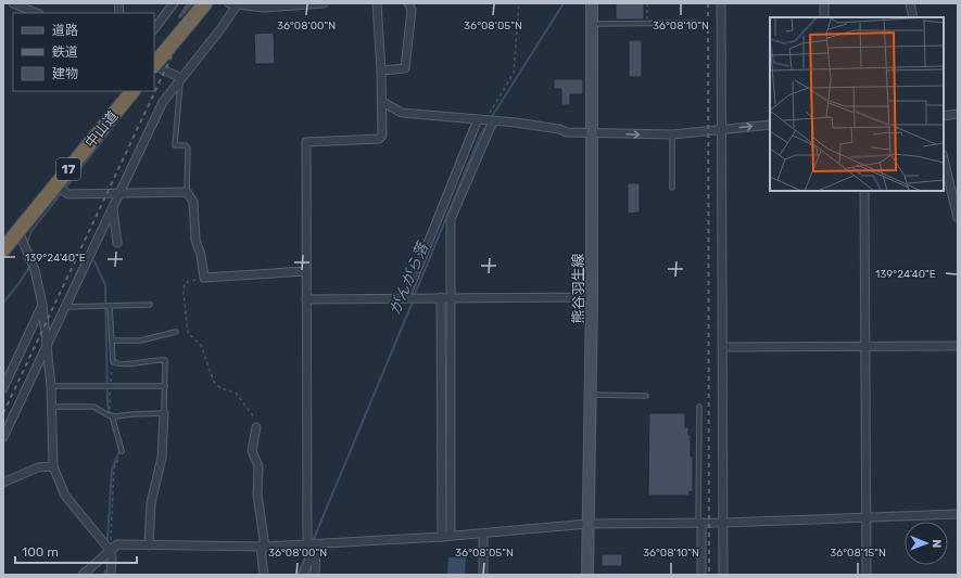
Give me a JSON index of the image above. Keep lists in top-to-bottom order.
{
  "streets": {
    "highway": ["中山道", "17"],
    "main road": ["熊谷羽生線"]
  },
  "water": ["がんがら落"],
  "legend": ["道路", "鉄道", "建物"],
  "scale_bar": "100 m",
  "north": "right",
  "coordinates": [
    "36°08'00\"N",
    "36°08'05\"N",
    "36°08'10\"N",
    "139°24'40\"E",
    "36°08'15\"N"
  ]
}
